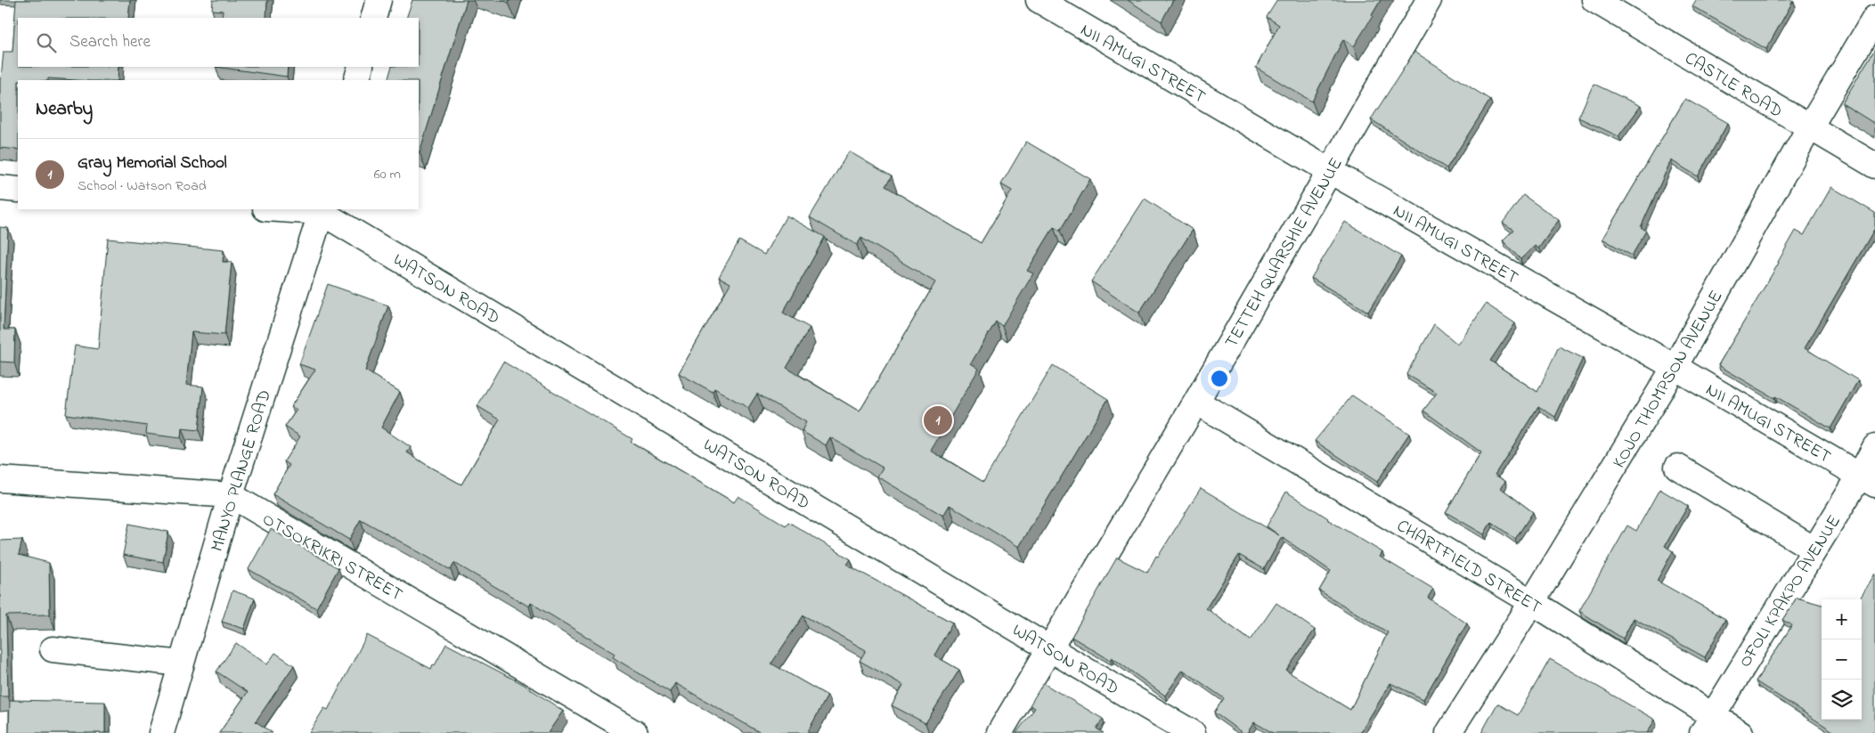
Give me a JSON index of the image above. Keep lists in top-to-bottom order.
{
  "streets": {
    "street": [
      "NII AMUGI STREET",
      "CASTLE ROAD",
      "TETTEH QUARSHIE AVENUE",
      "WATSON ROAD",
      "KOJO THOMPSON AVENUE",
      "MANYO PLANGE ROAD",
      "OTSOKRIKRI STREET",
      "CHARTFIELD STREET",
      "OFOLI KPAKPO AVENUE"
    ]
  },
  "crossings": [
    ["NII AMUGI STREET", "TETTEH QUARSHIE AVENUE"],
    ["NII AMUGI STREET", "KOJO THOMPSON AVENUE"],
    ["NII AMUGI STREET", "OFOLI KPAKPO AVENUE"],
    ["CASTLE ROAD", "KOJO THOMPSON AVENUE"],
    ["TETTEH QUARSHIE AVENUE", "WATSON ROAD"],
    ["TETTEH QUARSHIE AVENUE", "CHARTFIELD STREET"],
    ["WATSON ROAD", "MANYO PLANGE ROAD"],
    ["KOJO THOMPSON AVENUE", "CHARTFIELD STREET"],
    ["MANYO PLANGE ROAD", "OTSOKRIKRI STREET"],
    ["CHARTFIELD STREET", "OFOLI KPAKPO AVENUE"]
  ],
  "page": {
    "search": "Search here",
    "heading": "Nearby",
    "list": [
      {
        "mark": "1",
        "name": "Gray Memorial School",
        "note": "School · Watson Road",
        "value": "60 m"
      }
    ],
    "pins": "1",
    "map_buttons": ["+", "−"]
  }
}
